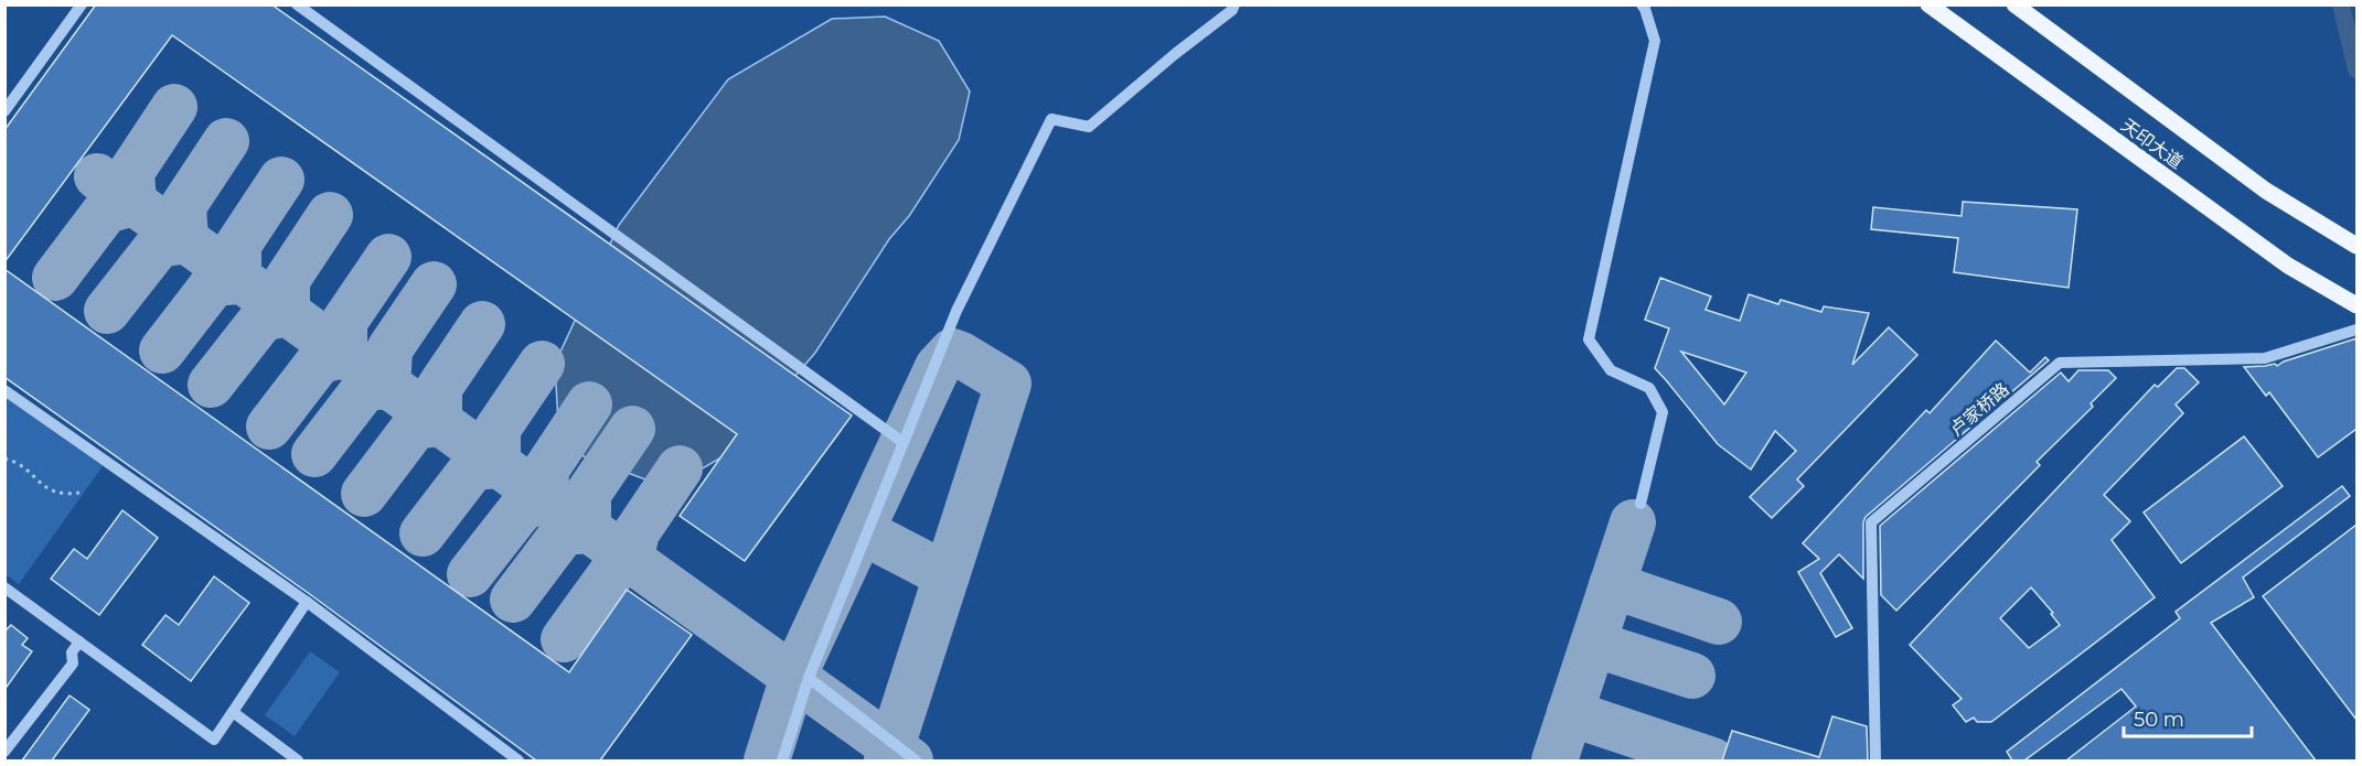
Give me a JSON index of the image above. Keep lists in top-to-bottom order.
{
  "streets": {
    "main road": ["天印大道"],
    "street": ["卢家桥路"]
  },
  "scale_bar": "50 m"
}
